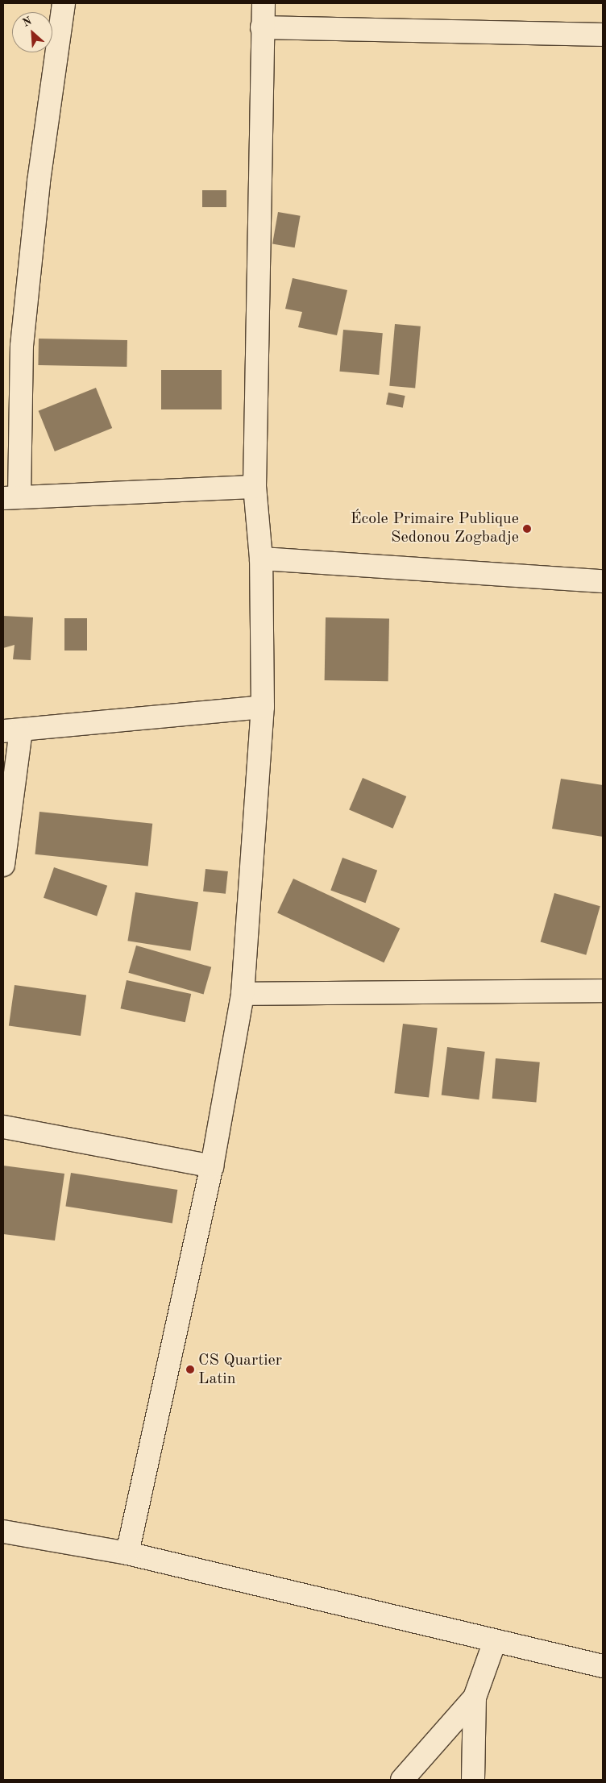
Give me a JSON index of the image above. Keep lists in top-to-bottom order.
{
  "places": ["École Primaire Publique Sedonou Zogbadje", "CS Quartier Latin"],
  "north": "top left"
}
